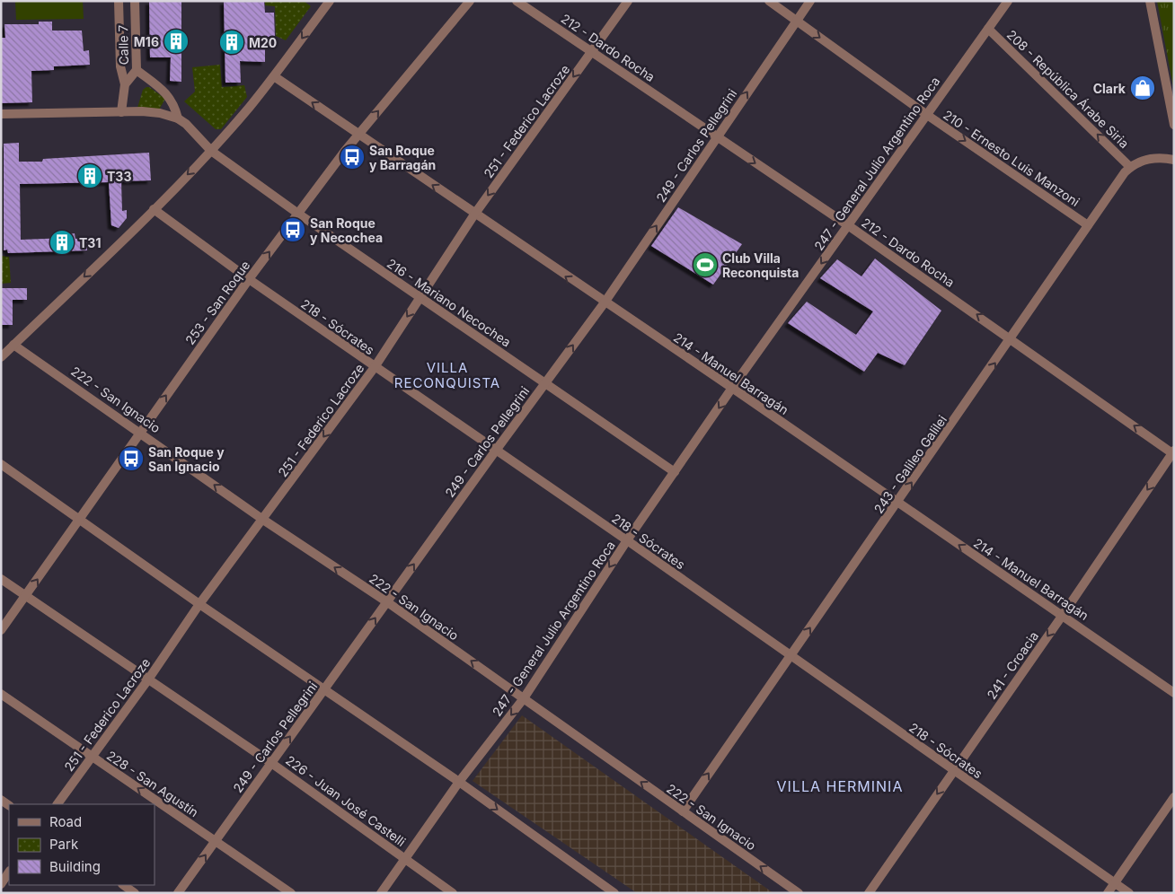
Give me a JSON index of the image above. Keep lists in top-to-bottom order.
{
  "streets": {
    "street": [
      "Calle 7",
      "212 - Dardo Rocha",
      "208 - República Árabe Siria",
      "251 - Federico Lacroze",
      "249 - Carlos Pellegrini",
      "210 - Ernesto Luis Manzoni",
      "247 - General Julio Argentino Roca",
      "253 - San Roque",
      "216 - Mariano Necochea",
      "218 - Sócrates",
      "214 - Manuel Barragán",
      "222 - San Ignacio",
      "243 - Galileo Galilei",
      "241 - Croacia",
      "228 - San Agustín",
      "226 - Juan José Castelli"
    ]
  },
  "crossings": [
    ["212 - Dardo Rocha", "251 - Federico Lacroze"],
    ["212 - Dardo Rocha", "249 - Carlos Pellegrini"],
    ["212 - Dardo Rocha", "247 - General Julio Argentino Roca"],
    ["212 - Dardo Rocha", "243 - Galileo Galilei"],
    ["212 - Dardo Rocha", "241 - Croacia"],
    ["208 - República Árabe Siria", "247 - General Julio Argentino Roca"],
    ["208 - República Árabe Siria", "243 - Galileo Galilei"],
    ["251 - Federico Lacroze", "216 - Mariano Necochea"],
    ["251 - Federico Lacroze", "218 - Sócrates"],
    ["251 - Federico Lacroze", "214 - Manuel Barragán"],
    ["251 - Federico Lacroze", "222 - San Ignacio"],
    ["251 - Federico Lacroze", "228 - San Agustín"],
    ["251 - Federico Lacroze", "226 - Juan José Castelli"],
    ["249 - Carlos Pellegrini", "210 - Ernesto Luis Manzoni"],
    ["249 - Carlos Pellegrini", "216 - Mariano Necochea"],
    ["249 - Carlos Pellegrini", "218 - Sócrates"],
    ["249 - Carlos Pellegrini", "214 - Manuel Barragán"],
    ["249 - Carlos Pellegrini", "222 - San Ignacio"],
    ["249 - Carlos Pellegrini", "228 - San Agustín"],
    ["249 - Carlos Pellegrini", "226 - Juan José Castelli"],
    ["210 - Ernesto Luis Manzoni", "247 - General Julio Argentino Roca"],
    ["210 - Ernesto Luis Manzoni", "243 - Galileo Galilei"],
    ["247 - General Julio Argentino Roca", "216 - Mariano Necochea"],
    ["247 - General Julio Argentino Roca", "218 - Sócrates"],
    ["247 - General Julio Argentino Roca", "214 - Manuel Barragán"],
    ["247 - General Julio Argentino Roca", "222 - San Ignacio"],
    ["247 - General Julio Argentino Roca", "226 - Juan José Castelli"],
    ["253 - San Roque", "216 - Mariano Necochea"],
    ["253 - San Roque", "218 - Sócrates"],
    ["253 - San Roque", "214 - Manuel Barragán"],
    ["253 - San Roque", "222 - San Ignacio"],
    ["253 - San Roque", "226 - Juan José Castelli"],
    ["218 - Sócrates", "243 - Galileo Galilei"],
    ["218 - Sócrates", "241 - Croacia"],
    ["214 - Manuel Barragán", "243 - Galileo Galilei"],
    ["214 - Manuel Barragán", "241 - Croacia"],
    ["222 - San Ignacio", "243 - Galileo Galilei"]
  ],
  "one_way": [
    "208 - República Árabe Siria",
    "251 - Federico Lacroze",
    "249 - Carlos Pellegrini",
    "210 - Ernesto Luis Manzoni",
    "247 - General Julio Argentino Roca",
    "253 - San Roque",
    "214 - Manuel Barragán",
    "222 - San Ignacio",
    "243 - Galileo Galilei",
    "241 - Croacia",
    "228 - San Agustín"
  ],
  "districts": ["VILLA RECONQUISTA", "VILLA HERMINIA"],
  "places": {
    "building": [
      "M16",
      "M20",
      "T33",
      "T31"
    ],
    "shop": ["Clark"],
    "bus stop": ["San Roque y Barragán", "San Roque y Necochea", "San Roque y San Ignacio"],
    "sports": ["Club Villa Reconquista"]
  },
  "legend": ["Road", "Park", "Building"]
}
